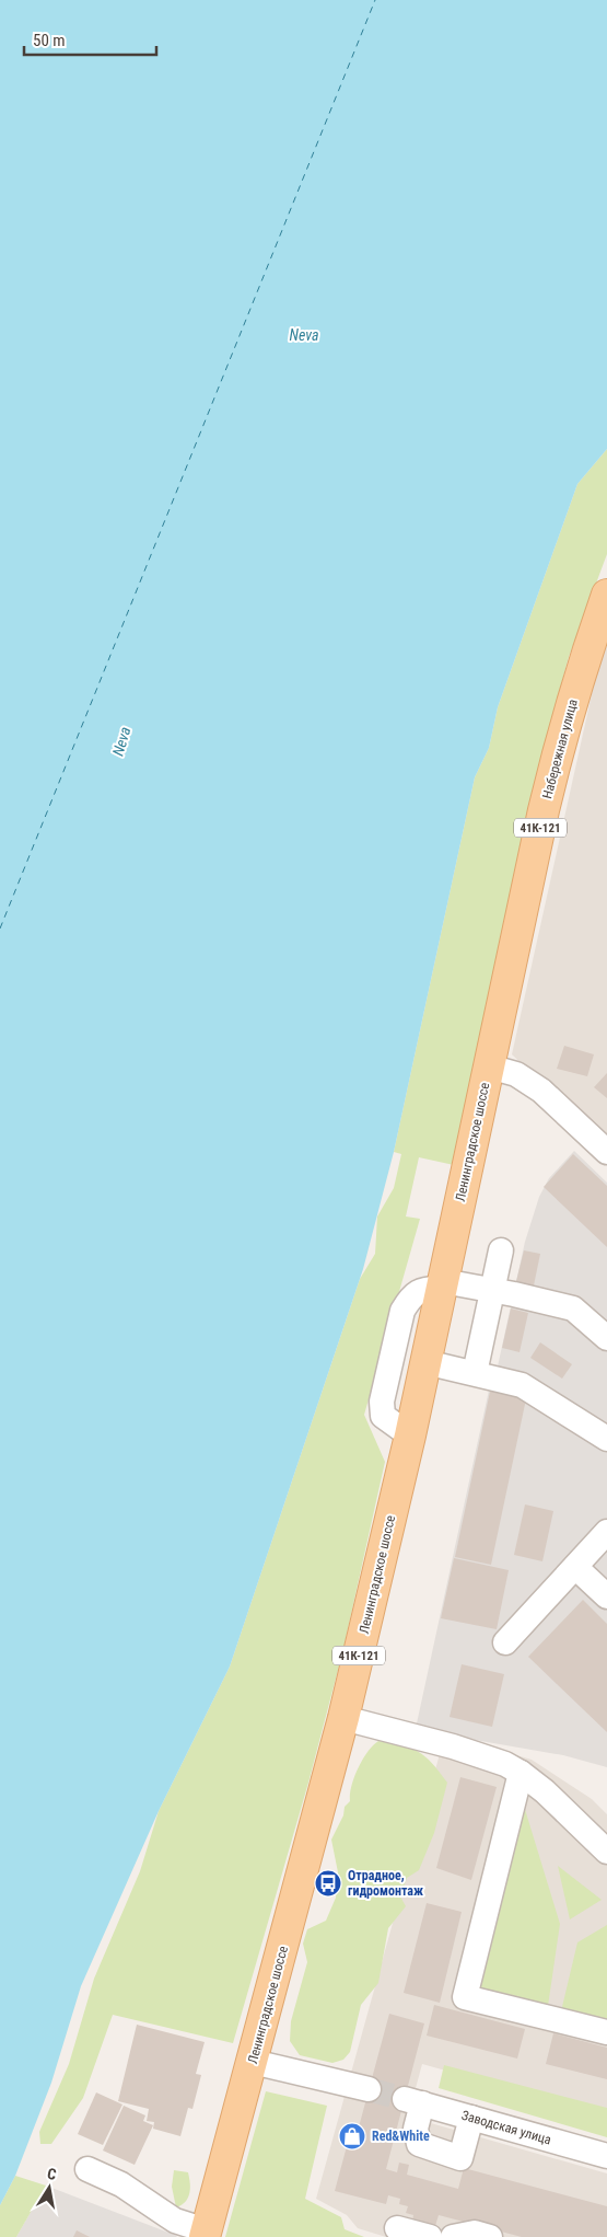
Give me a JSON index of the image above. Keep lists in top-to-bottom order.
{
  "streets": {
    "main road": ["Набережная улица", "41К-121", "Ленинградское шоссе"],
    "street": ["Заводская улица"]
  },
  "crossings": [
    ["Набережная улица", "Ленинградское шоссе"]
  ],
  "water": ["Neva"],
  "places": {
    "bus stop": ["Отрадное, гидромонтаж"],
    "shop": ["Red&White"]
  },
  "scale_bar": "50 m",
  "north": "top"
}
